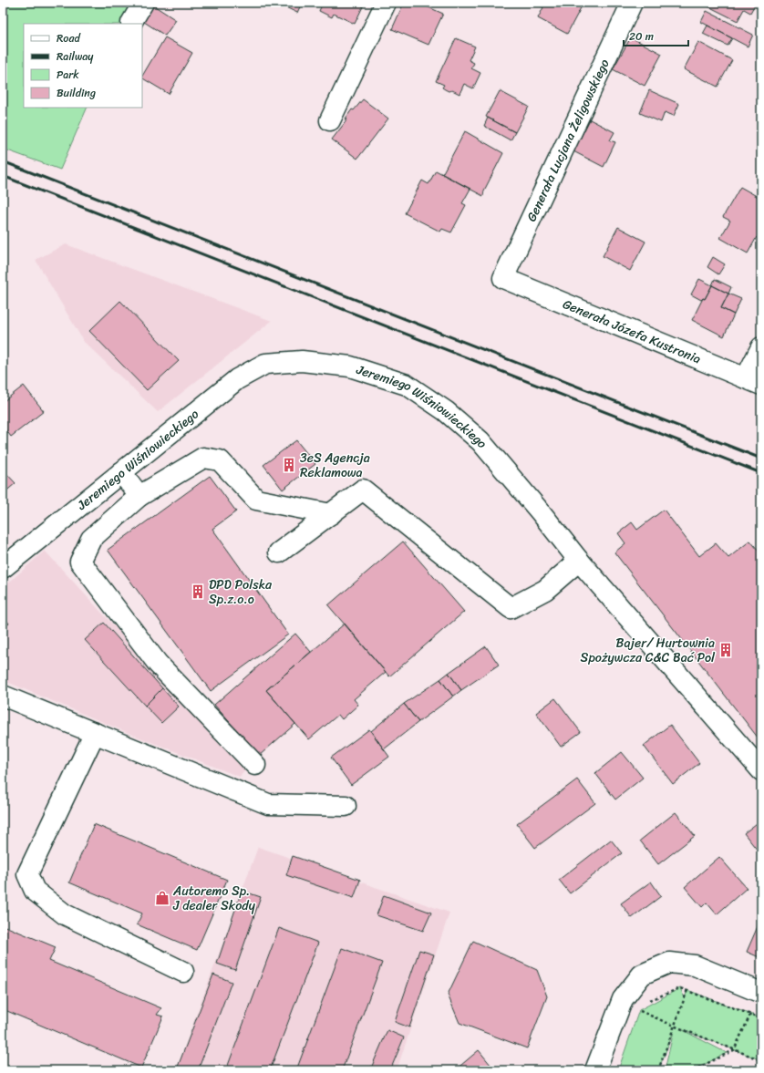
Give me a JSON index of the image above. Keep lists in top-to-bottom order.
{
  "streets": {
    "street": ["Generała Lucjana Żeligowskiego", "Generała Józefa Kustronia", "Jeremiego Wiśniowieckiego"]
  },
  "crossings": [
    ["Generała Lucjana Żeligowskiego", "Generała Józefa Kustronia"]
  ],
  "places": {
    "building": ["3eS Agencja Reklamowa", "DPD Polska Sp.z.o.o", "Bajer/ Hurtownia Spożywcza C&C Bać Pol"],
    "shop": ["Autoremo Sp. J dealer Skody"]
  },
  "legend": [
    "Road",
    "Railway",
    "Park",
    "Building"
  ],
  "scale_bar": "20 m"
}
